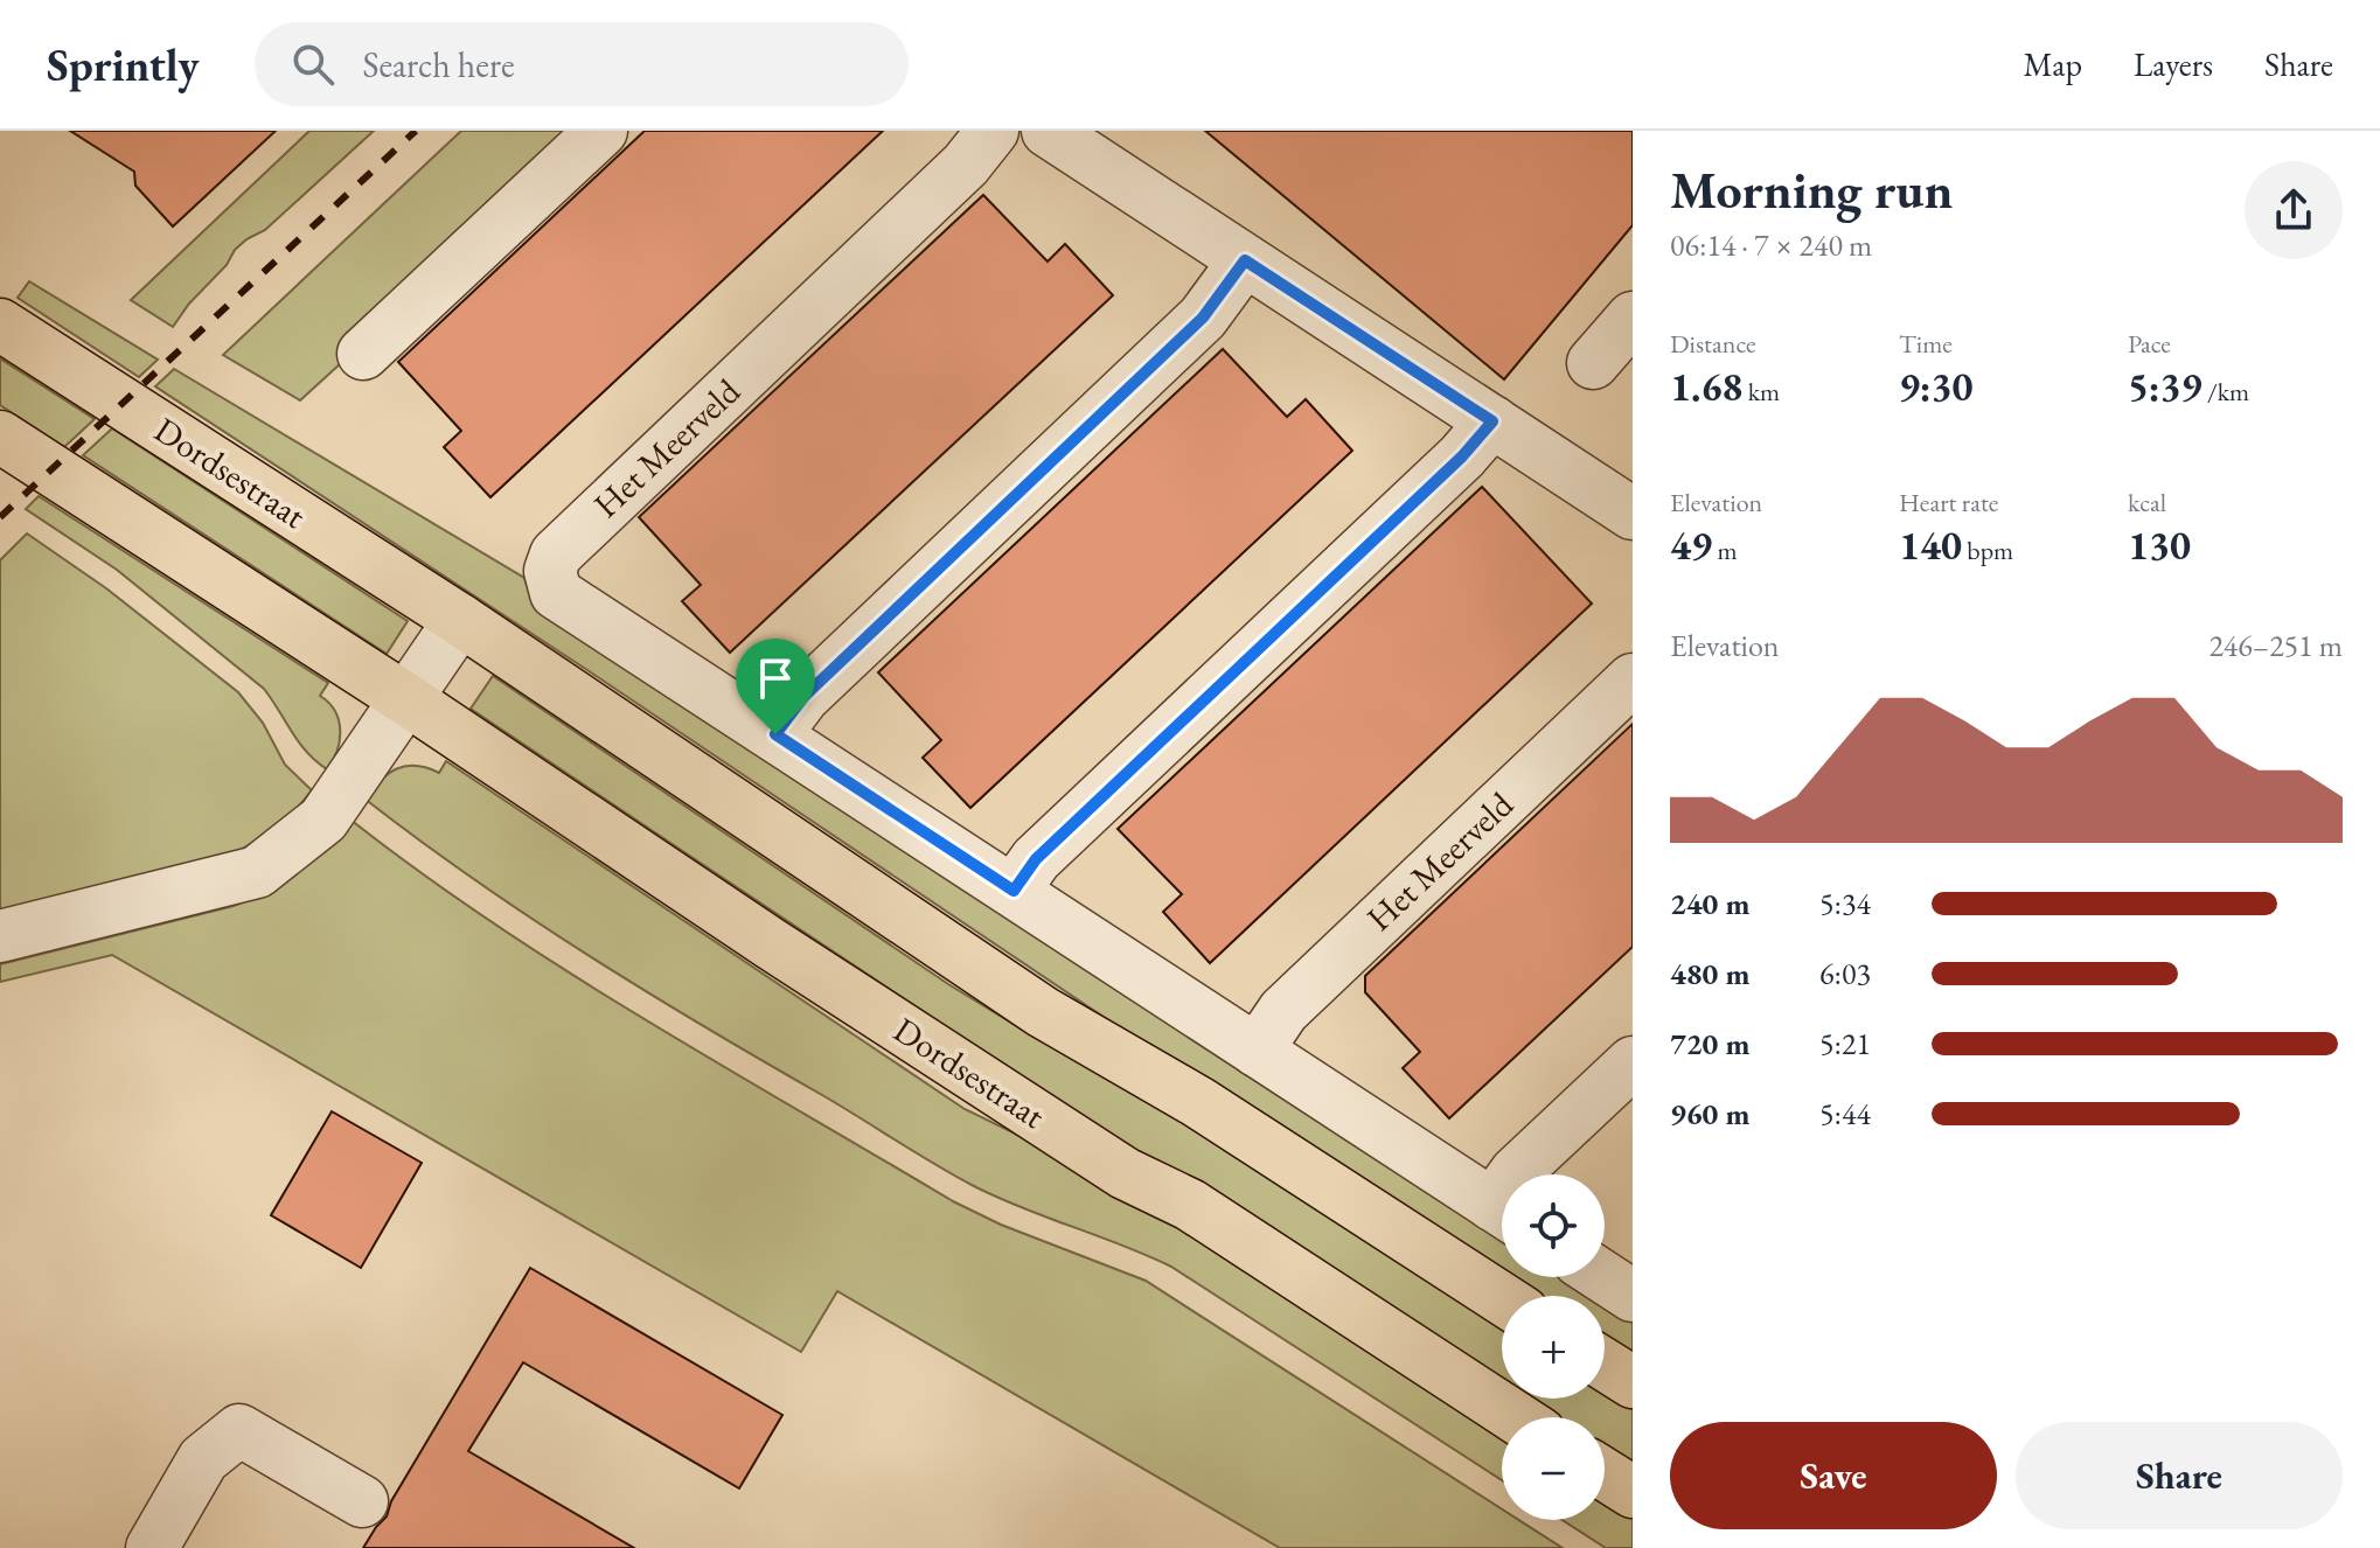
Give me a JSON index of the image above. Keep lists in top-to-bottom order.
{
  "streets": {
    "main road": ["Dordsestraat"],
    "street": ["Het Meerveld"]
  },
  "page": {
    "header": "Sprintly",
    "search": "Search here",
    "nav": ["Map", "Layers", "Share"],
    "heading": ["Morning run", "06:14 · 7 × 240 m"],
    "stats": [
      ["Distance", "1.68 km"],
      ["Time", "9:30"],
      ["Pace", "5:39 /km"],
      ["Elevation", "49 m"],
      ["Heart rate", "140 bpm"],
      ["kcal", "130"]
    ],
    "chart": ["Elevation", "246–251 m"],
    "list": [
      {
        "name": "240 m",
        "note": "5:34"
      },
      {
        "name": "480 m",
        "note": "6:03"
      },
      {
        "name": "720 m",
        "note": "5:21"
      },
      {
        "name": "960 m",
        "note": "5:44"
      }
    ],
    "map_buttons": ["+", "−"],
    "buttons": ["Save", "Share"]
  }
}
